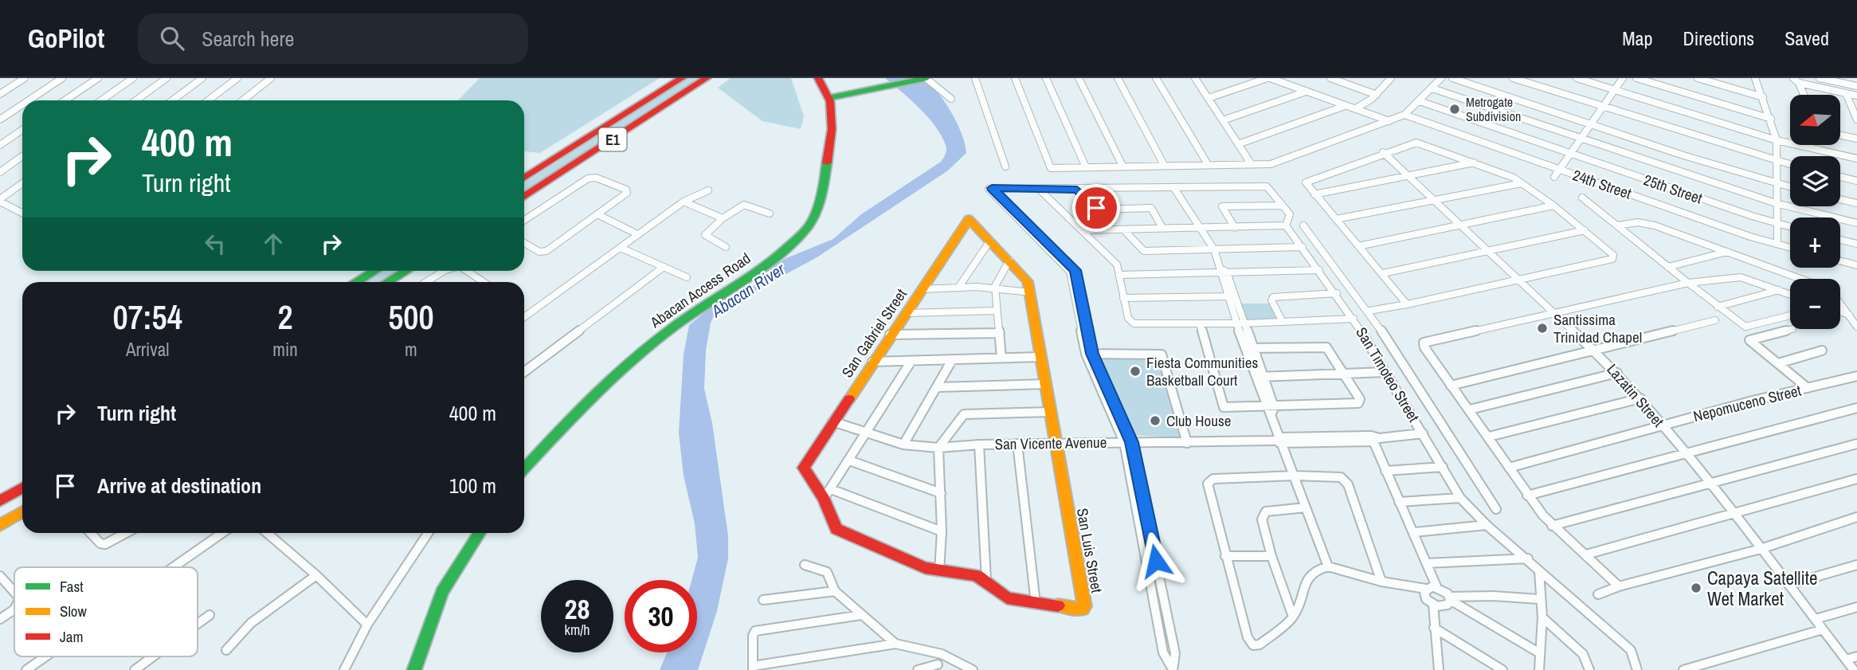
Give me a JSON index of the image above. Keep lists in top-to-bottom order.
{
  "streets": {
    "main road": [
      "E1",
      "Abacan Access Road",
      "San Gabriel Street",
      "San Luis Street"
    ],
    "street": [
      "24th Street",
      "25th Street",
      "San Timoteo Street",
      "Lazatin Street",
      "Nepomuceno Street",
      "San Vicente Avenue"
    ]
  },
  "crossings": [
    ["San Gabriel Street", "San Vicente Avenue"],
    ["San Gabriel Street", "San Luis Street"],
    ["San Timoteo Street", "San Vicente Avenue"],
    ["Lazatin Street", "Nepomuceno Street"],
    ["San Vicente Avenue", "San Luis Street"]
  ],
  "water": ["Abacan River"],
  "places": [
    "Metrogate Subdivision",
    "Santissima Trinidad Chapel",
    "Fiesta Communities Basketball Court",
    "Club House",
    "Capaya Satellite Wet Market"
  ],
  "legend": ["Fast", "Slow", "Jam"],
  "north": "left",
  "page": {
    "header": "GoPilot",
    "search": "Search here",
    "nav": ["Map", "Directions", "Saved"],
    "map_buttons": ["+", "−"],
    "turn": ["400 m", "Turn right"],
    "eta": [
      "07:54",
      "Arrival",
      "2",
      "min",
      "500",
      "m"
    ],
    "list": [
      {
        "name": "Turn right",
        "value": "400 m"
      },
      {
        "name": "Arrive at destination",
        "value": "100 m"
      }
    ],
    "speed": "28 km/h",
    "limit": "30"
  }
}
